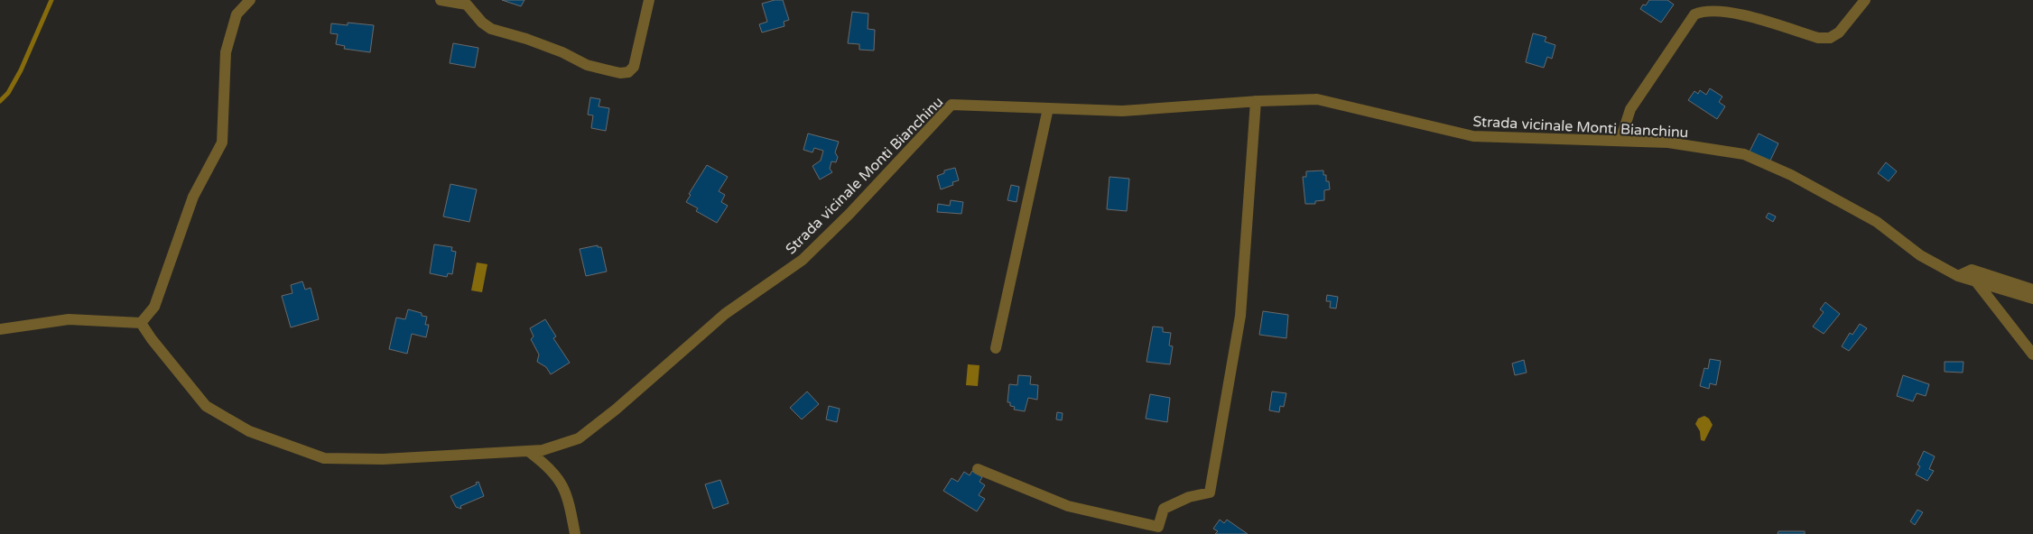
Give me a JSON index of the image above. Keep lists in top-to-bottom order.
{
  "streets": {
    "street": ["Strada vicinale Monti Bianchinu"]
  }
}
